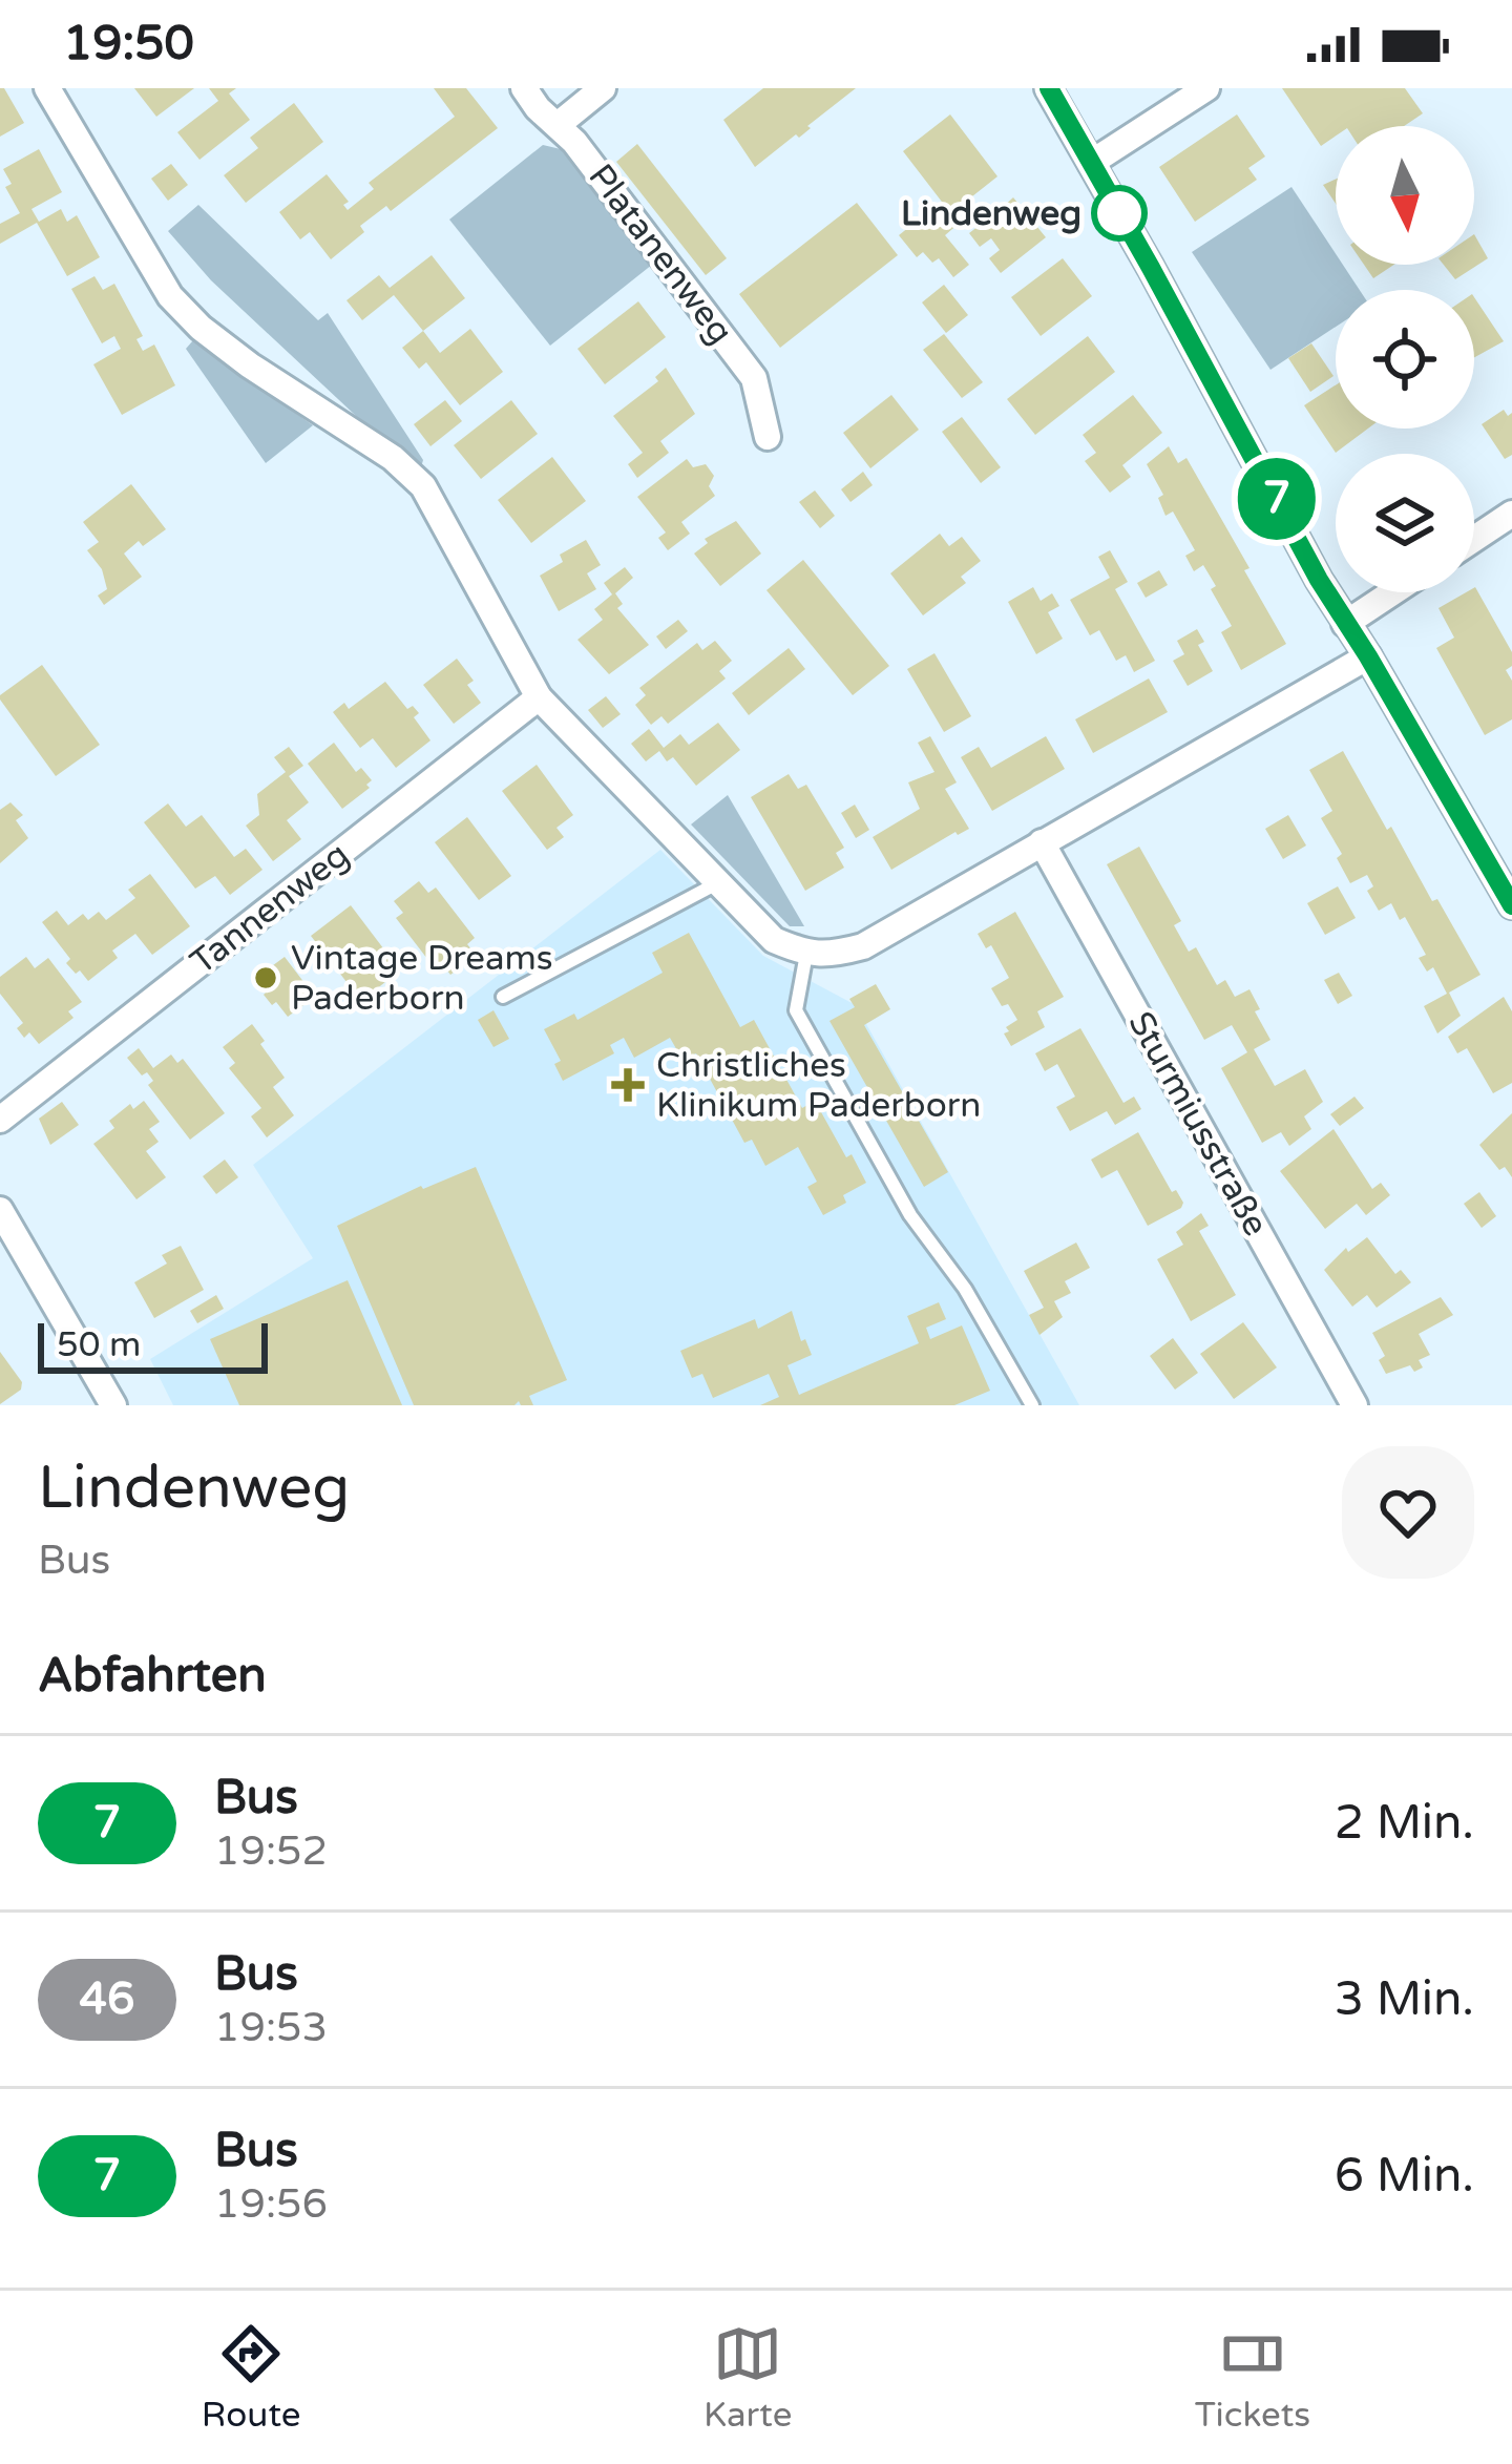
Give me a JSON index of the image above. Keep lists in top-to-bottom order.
{
  "streets": {
    "street": ["Platanenweg", "Tannenweg", "Sturmiusstraße"]
  },
  "places": {
    "other": ["Lindenweg", "Vintage Dreams Paderborn"],
    "health": ["Christliches Klinikum Paderborn"]
  },
  "lines": ["bus line 7"],
  "scale_bar": "50 m",
  "north": "bottom",
  "page": {
    "status": "19:50",
    "on_map": "7",
    "scale": "50 m",
    "heading": [
      ["Lindenweg", "Bus"],
      "Abfahrten"
    ],
    "list": [
      {
        "mark": "7",
        "name": "Bus",
        "note": "19:52",
        "value": "2 Min."
      },
      {
        "mark": "46",
        "name": "Bus",
        "note": "19:53",
        "value": "3 Min."
      },
      {
        "mark": "7",
        "name": "Bus",
        "note": "19:56",
        "value": "6 Min."
      }
    ],
    "tabs": ["Route", "Karte", "Tickets"]
  }
}
